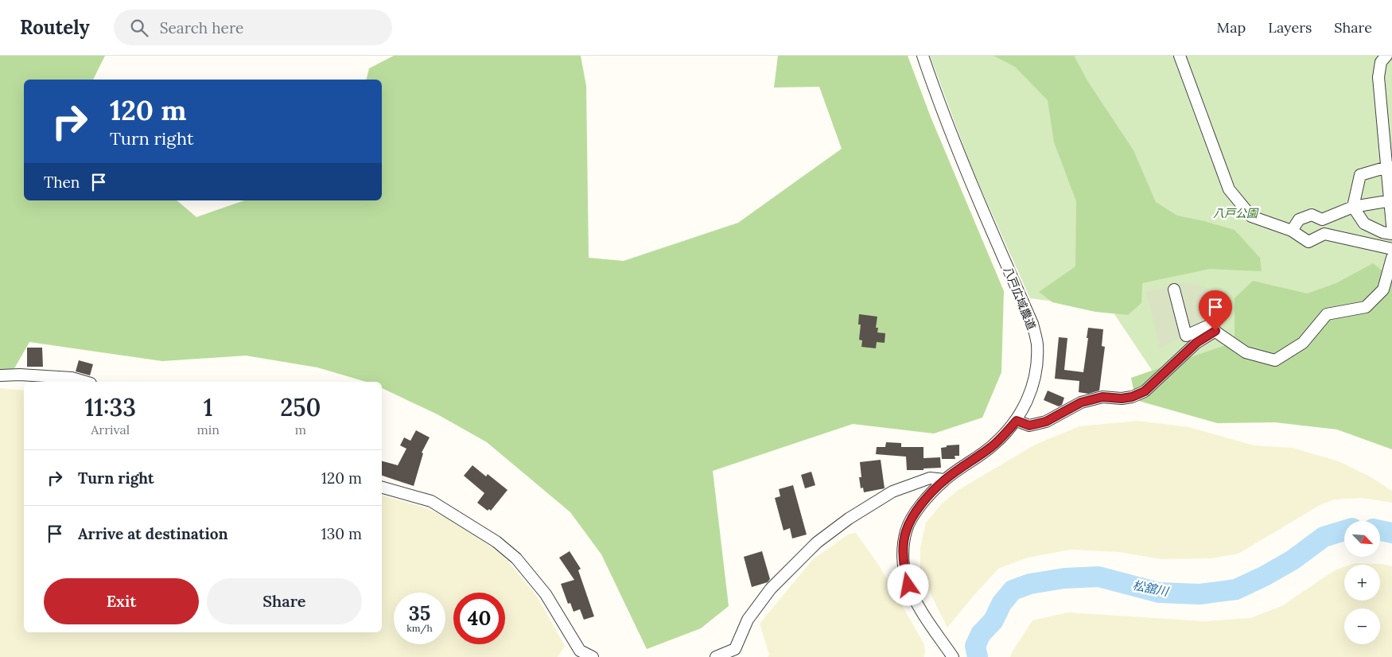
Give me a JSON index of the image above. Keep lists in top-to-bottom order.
{
  "streets": {
    "street": ["八戸広域農道"]
  },
  "water": ["松舘川"],
  "parks": ["八戸公園"],
  "north": "bottom right",
  "page": {
    "header": "Routely",
    "search": "Search here",
    "nav": ["Map", "Layers", "Share"],
    "turn": ["120 m", "Turn right"],
    "then": "Then",
    "eta": [
      "11:33",
      "Arrival",
      "1",
      "min",
      "250",
      "m"
    ],
    "list": [
      {
        "name": "Turn right",
        "value": "120 m"
      },
      {
        "name": "Arrive at destination",
        "value": "130 m"
      }
    ],
    "map_buttons": ["+", "−"],
    "buttons": ["Exit", "Share"],
    "speed": "35 km/h",
    "limit": "40"
  }
}
